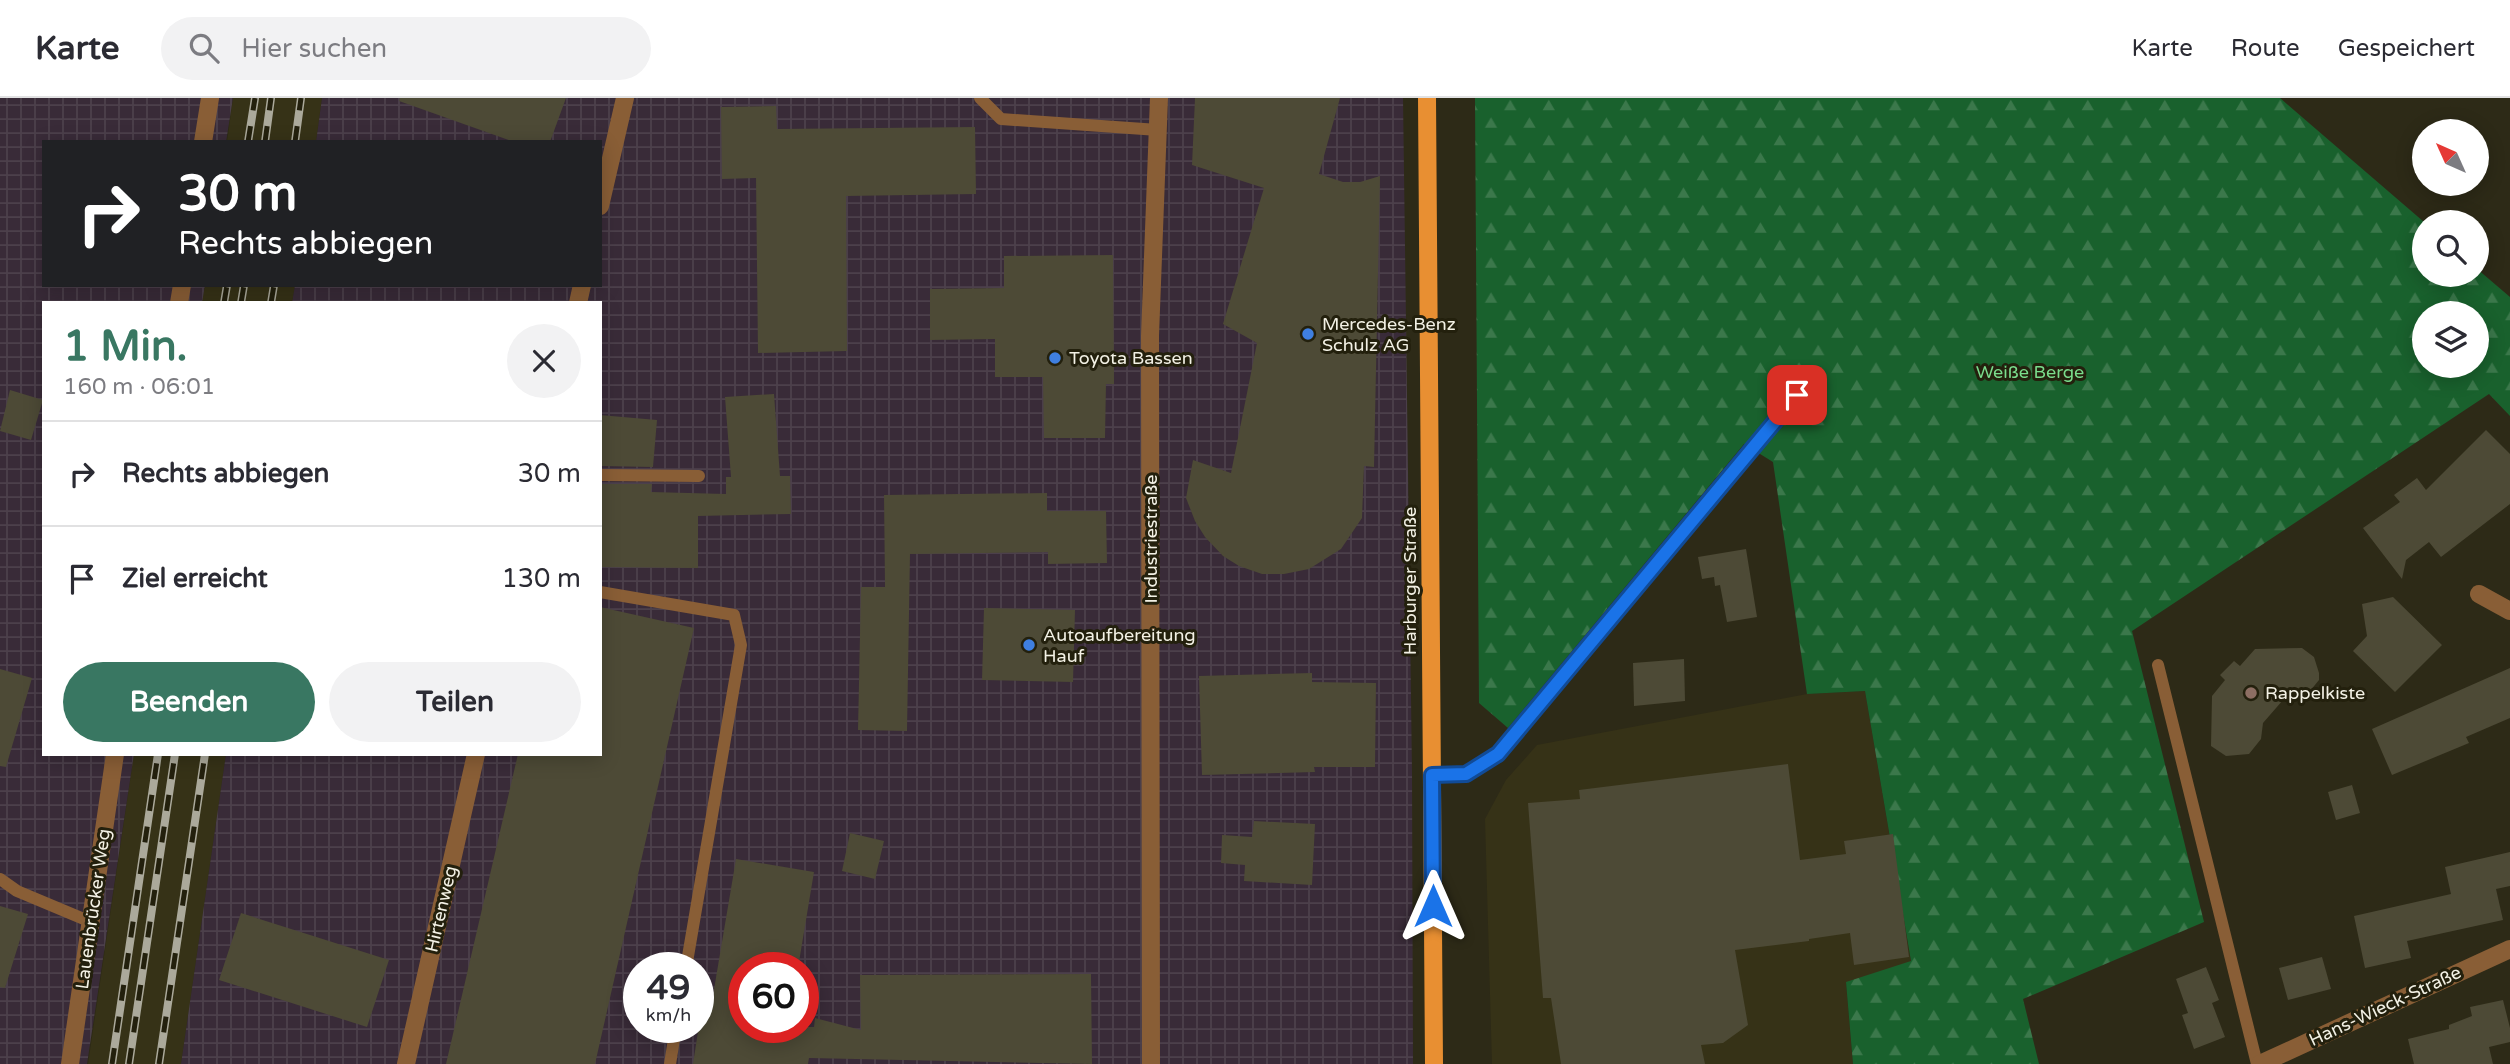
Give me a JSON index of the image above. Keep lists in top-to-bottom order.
{
  "streets": {
    "main road": ["Harburger Straße"],
    "street": [
      "Industriestraße",
      "Lauenbrücker Weg",
      "Hirtenweg",
      "Hans-Wieck-Straße"
    ]
  },
  "parks": ["Weiße Berge"],
  "places": [
    "Mercedes-Benz Schulz AG",
    "Toyota Bassen",
    "Autoaufbereitung Hauf",
    "Rappelkiste"
  ],
  "north": "top left",
  "page": {
    "header": "Karte",
    "search": "Hier suchen",
    "nav": ["Karte", "Route", "Gespeichert"],
    "turn": ["30 m", "Rechts abbiegen"],
    "heading": ["1 Min.", "160 m · 06:01"],
    "list": [
      {
        "name": "Rechts abbiegen",
        "value": "30 m"
      },
      {
        "name": "Ziel erreicht",
        "value": "130 m"
      }
    ],
    "buttons": ["Beenden", "Teilen"],
    "speed": "49 km/h",
    "limit": "60"
  }
}
